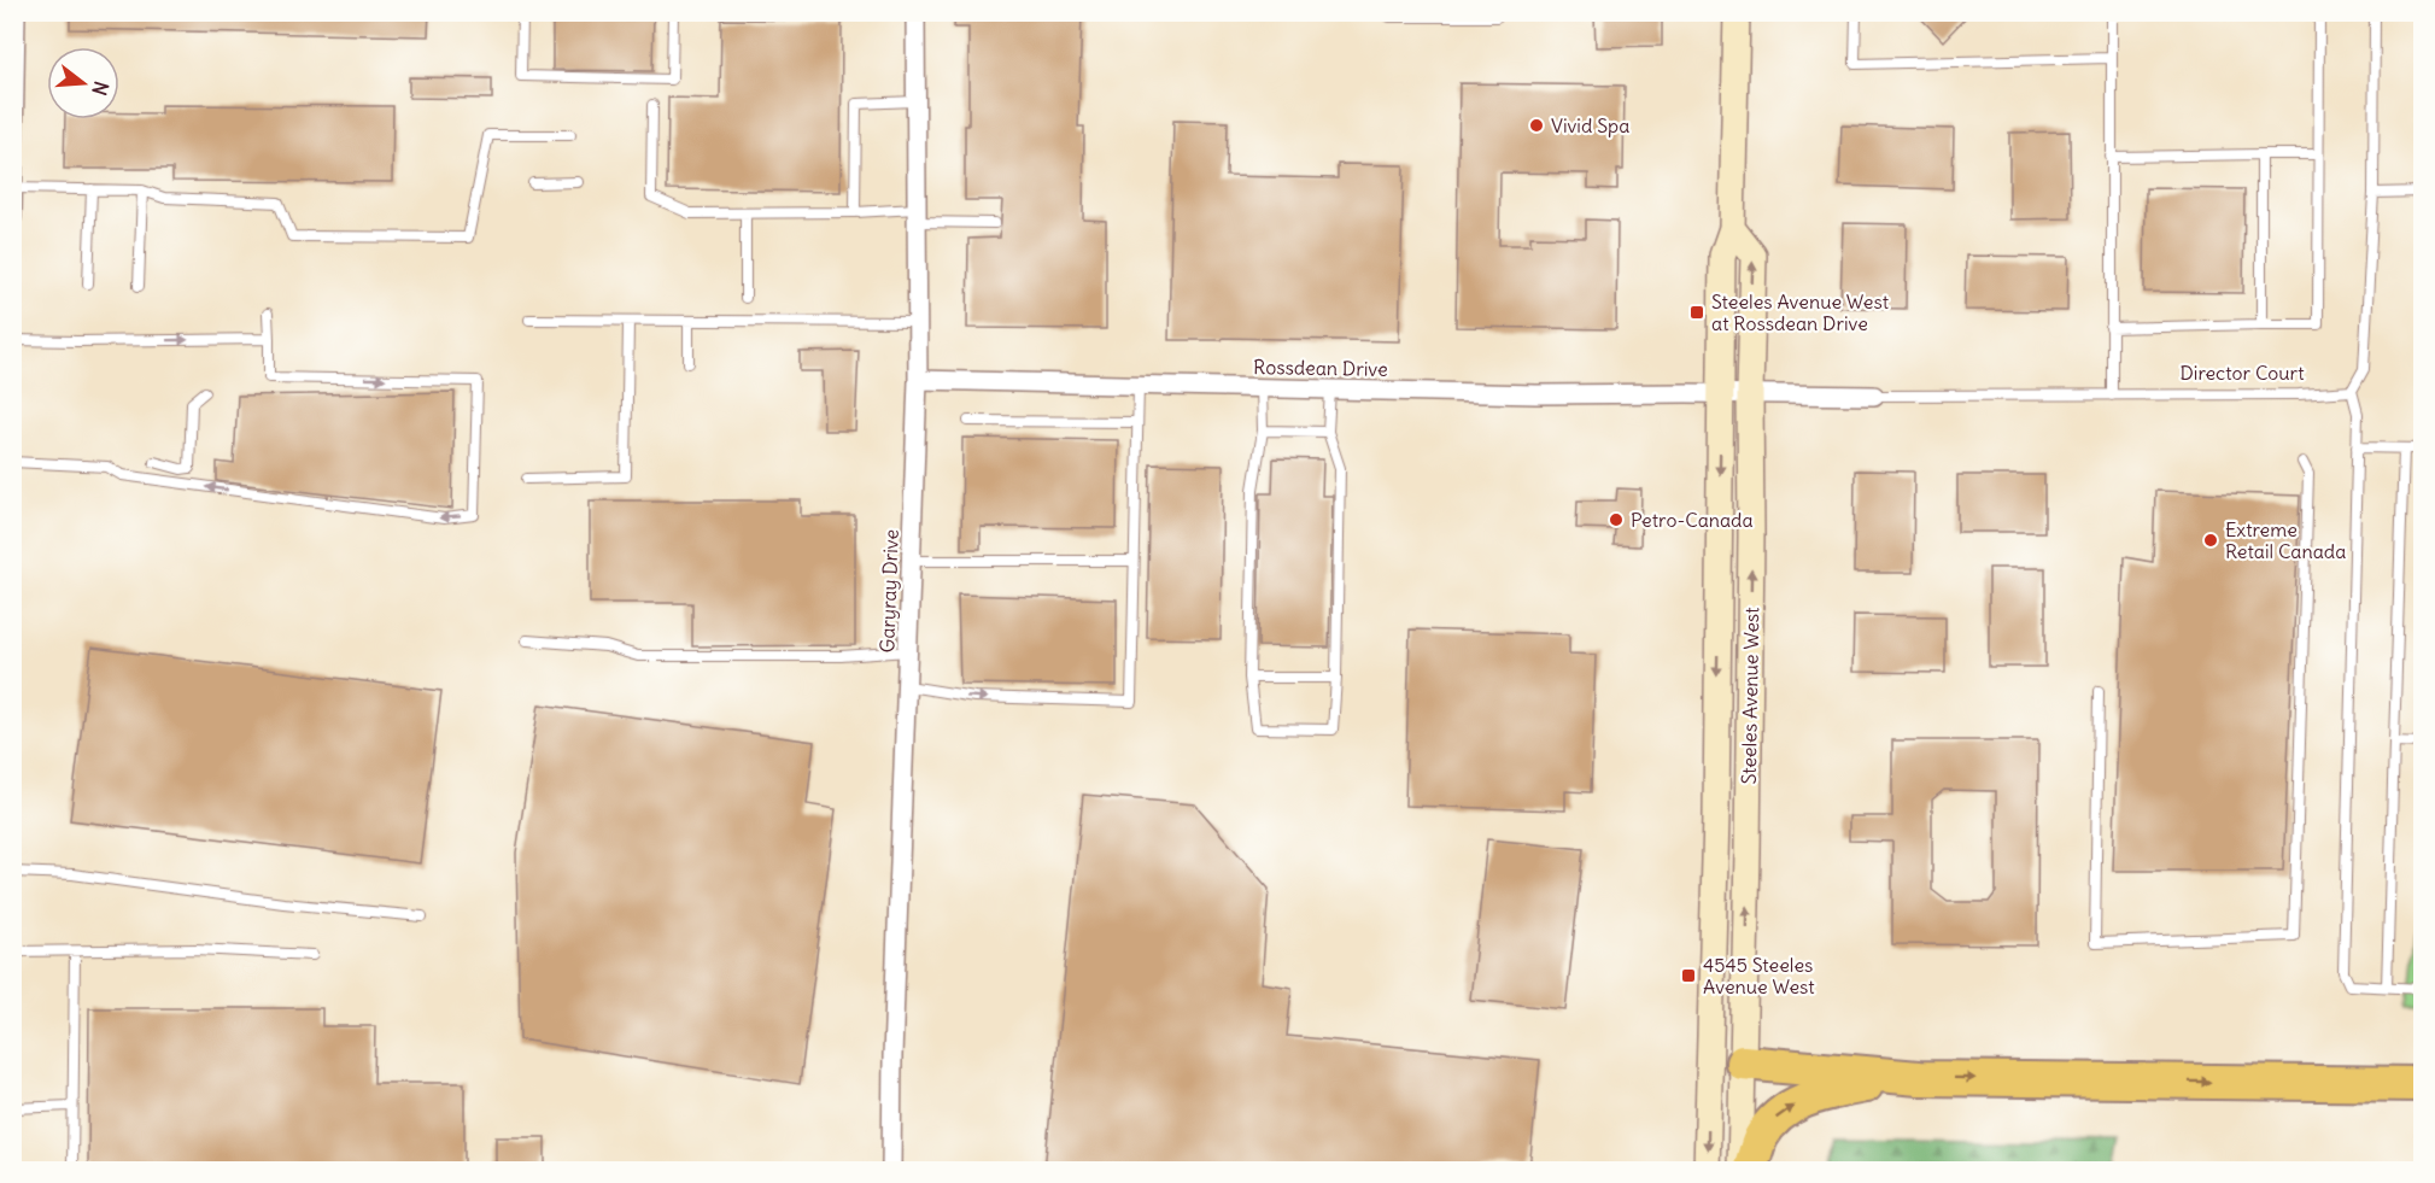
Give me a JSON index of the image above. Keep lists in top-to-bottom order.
{
  "streets": {
    "main road": ["Steeles Avenue West"],
    "street": ["Rossdean Drive", "Director Court", "Garyray Drive"]
  },
  "crossings": [
    ["Rossdean Drive", "Director Court"],
    ["Rossdean Drive", "Garyray Drive"],
    ["Rossdean Drive", "Steeles Avenue West"],
    ["Director Court", "Steeles Avenue West"]
  ],
  "places": {
    "other": ["Vivid Spa", "Petro-Canada", "Extreme Retail Canada"],
    "transit": ["Steeles Avenue West at Rossdean Drive", "4545 Steeles Avenue West"]
  },
  "north": "right"
}
